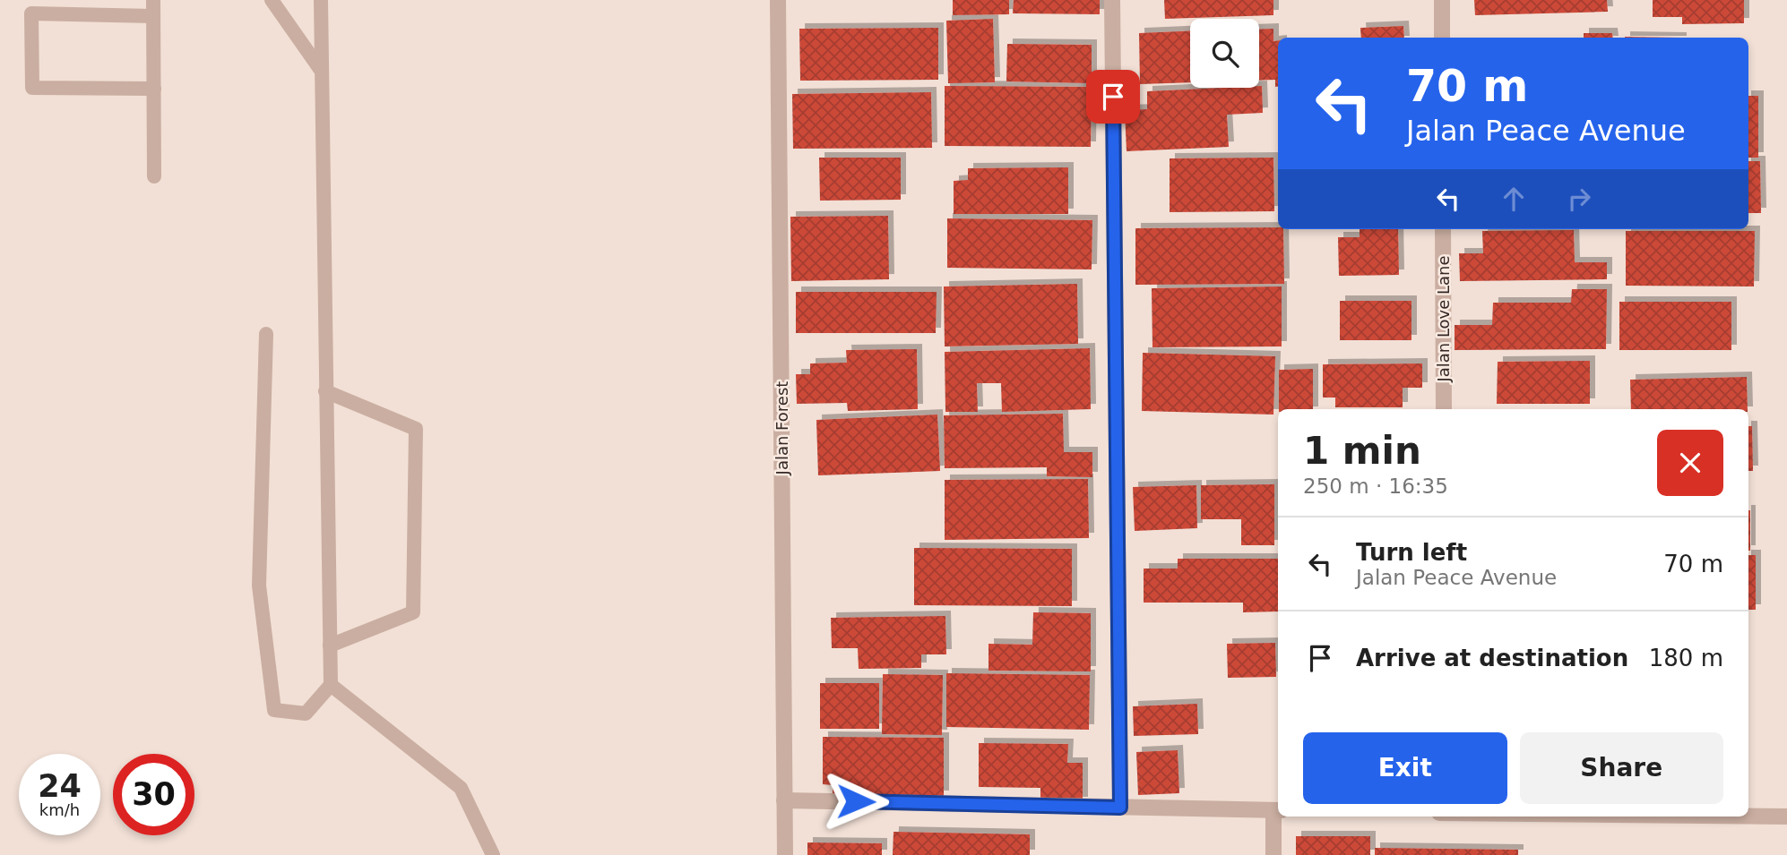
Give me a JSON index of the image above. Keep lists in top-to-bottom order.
{
  "streets": {
    "street": ["Jalan Love Lane", "Jalan Forest"]
  },
  "page": {
    "turn": ["70 m", "Jalan Peace Avenue"],
    "heading": ["1 min", "250 m · 16:35"],
    "list": [
      {
        "name": "Turn left",
        "note": "Jalan Peace Avenue",
        "value": "70 m"
      },
      {
        "name": "Arrive at destination",
        "value": "180 m"
      }
    ],
    "buttons": ["Exit", "Share"],
    "speed": "24 km/h",
    "limit": "30"
  }
}
